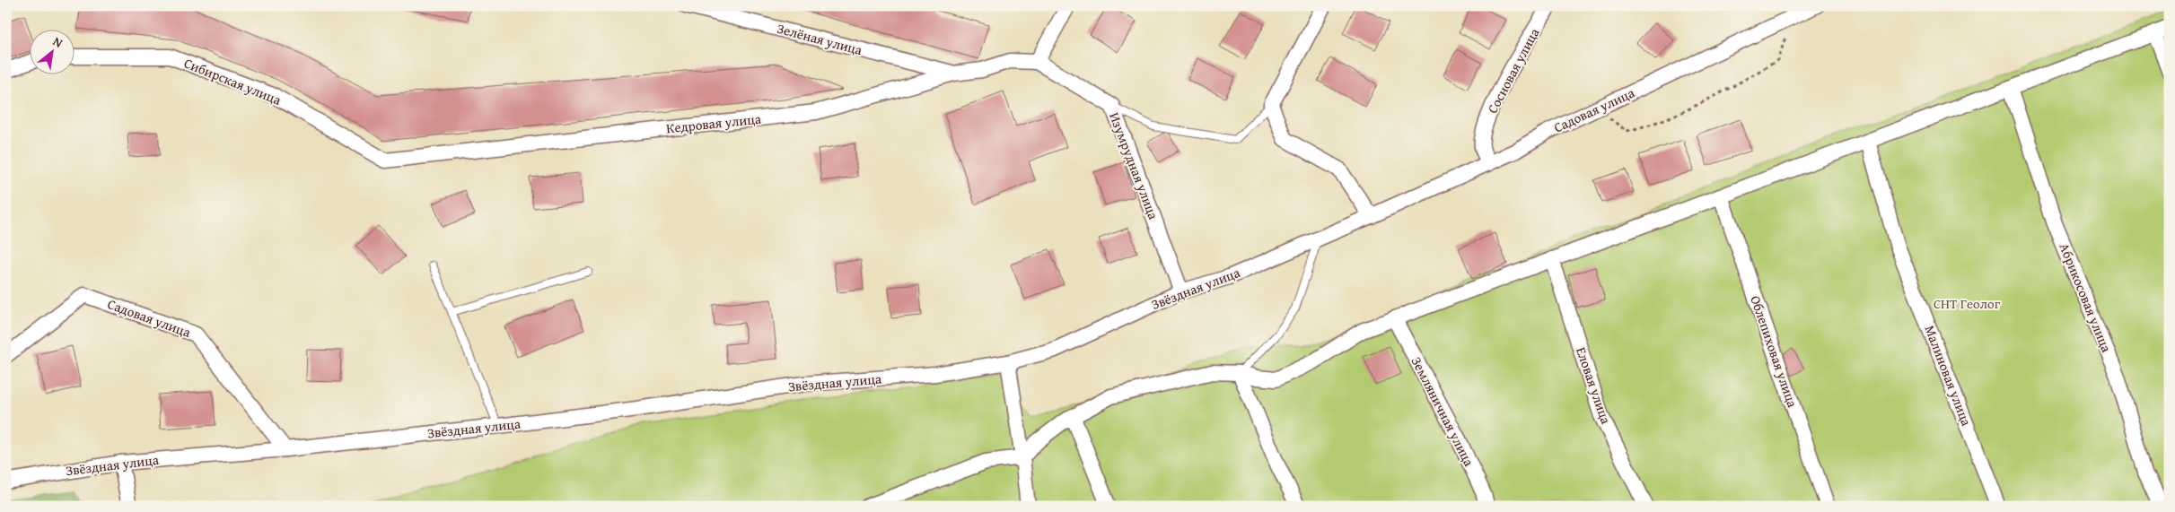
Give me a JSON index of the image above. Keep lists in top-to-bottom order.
{
  "streets": {
    "street": [
      "Зелёная улица",
      "Сосновая улица",
      "Сибирская улица",
      "Садовая улица",
      "Кедровая улица",
      "Изумрудная улица",
      "Звёздная улица",
      "Абрикосовая улица",
      "Облепиховая улица",
      "Малиновая улица",
      "Еловая улица",
      "Земляничная улица"
    ]
  },
  "crossings": [
    ["Зелёная улица", "Кедровая улица"],
    ["Сосновая улица", "Садовая улица"],
    ["Сибирская улица", "Кедровая улица"],
    ["Садовая улица", "Звёздная улица"],
    ["Кедровая улица", "Изумрудная улица"],
    ["Изумрудная улица", "Звёздная улица"]
  ],
  "parks": ["СНТ Геолог"],
  "north": "top right"
}
